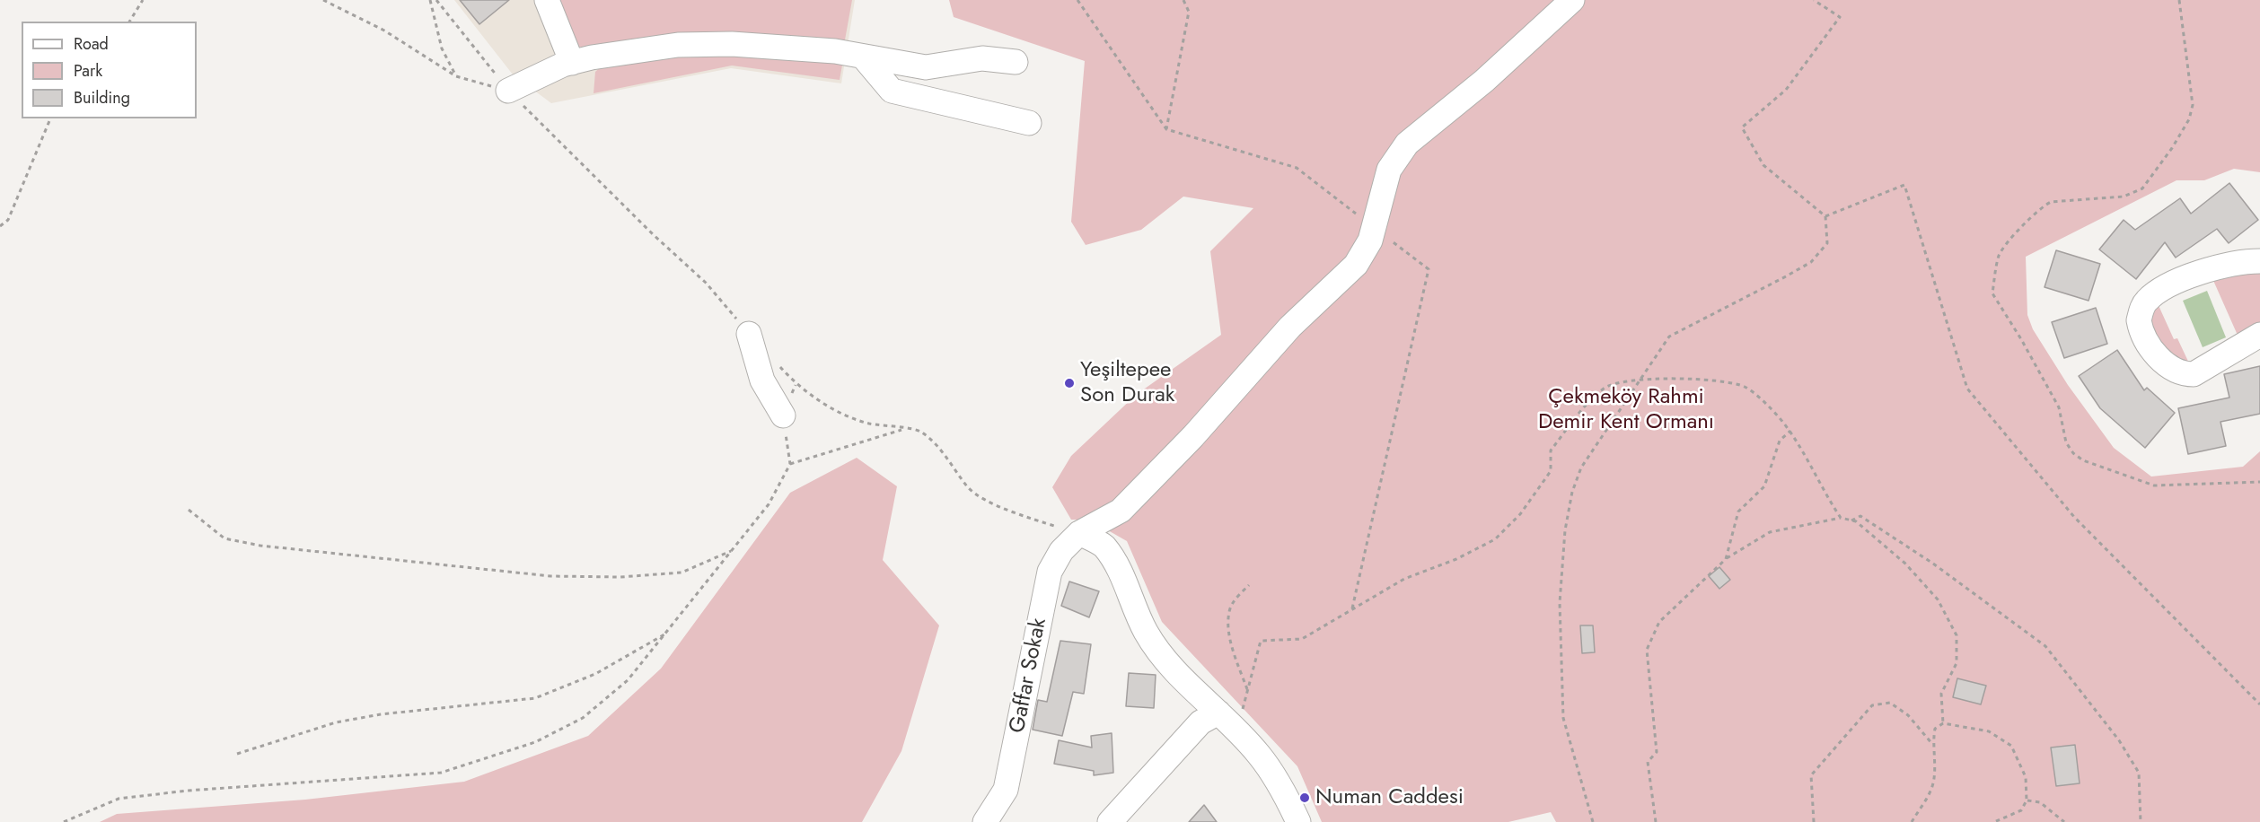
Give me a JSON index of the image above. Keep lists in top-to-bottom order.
{
  "streets": {
    "street": ["Gaffar Sokak"]
  },
  "parks": ["Çekmeköy Rahmi Demir Kent Ormanı"],
  "places": ["Yeşiltepee Son Durak", "Numan Caddesi"],
  "legend": ["Road", "Park", "Building"]
}
